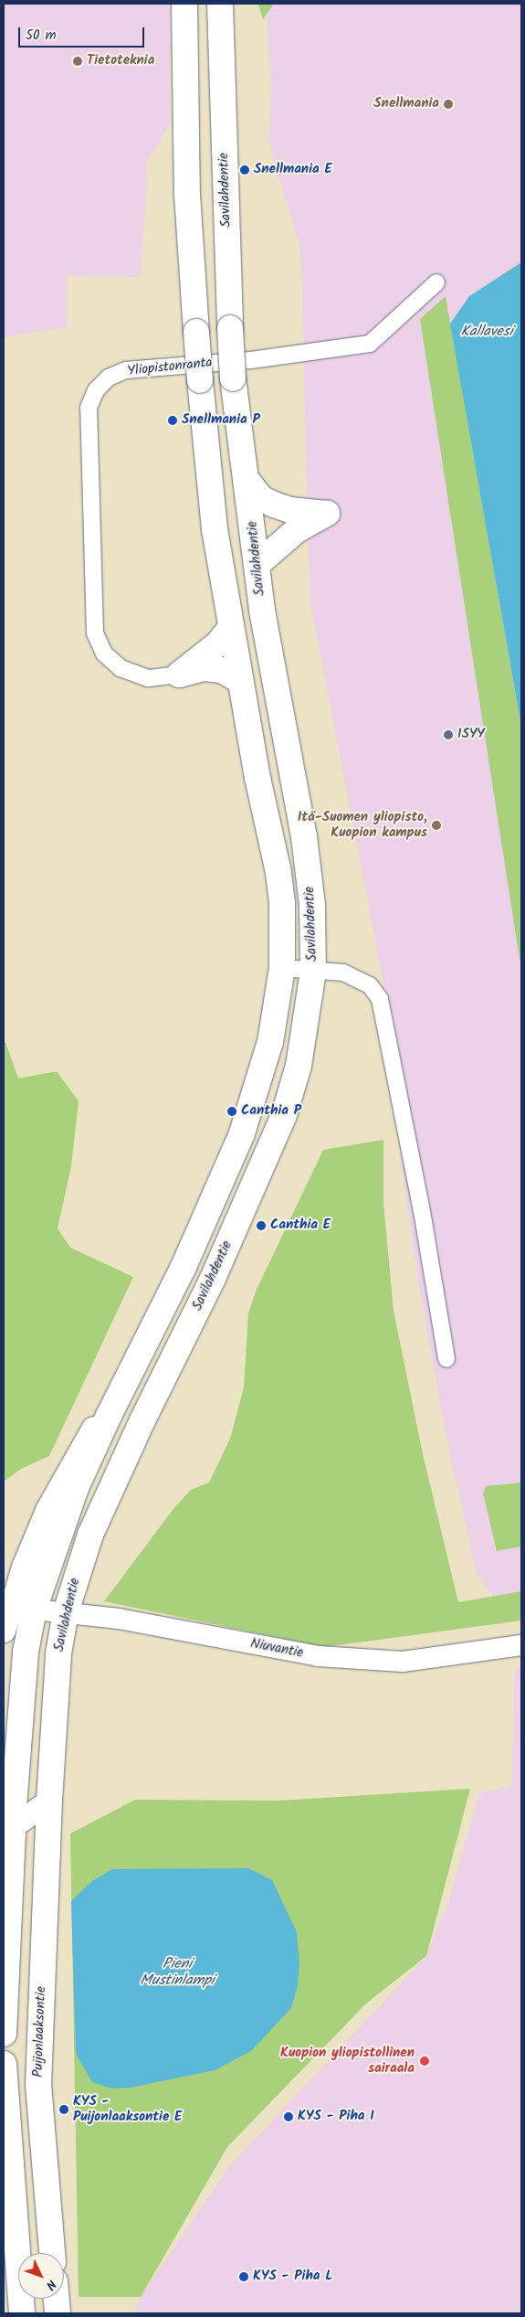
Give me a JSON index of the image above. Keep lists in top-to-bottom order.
{
  "streets": {
    "main road": ["Savilahdentie", "Puijonlaaksontie"],
    "street": ["Yliopistonranta", "Niuvantie"]
  },
  "crossings": [
    ["Savilahdentie", "Niuvantie"],
    ["Savilahdentie", "Puijonlaaksontie"]
  ],
  "water": ["Kallavesi", "Pieni Mustinlampi"],
  "places": [
    "Tietoteknia",
    "Snellmania",
    "Snellmania E",
    "Snellmania P",
    "ISYY",
    "Itä-Suomen yliopisto, Kuopion kampus",
    "Canthia P",
    "Canthia E",
    "Kuopion yliopistollinen sairaala",
    "KYS - Puijonlaaksontie E",
    "KYS - Piha I",
    "KYS - Piha L"
  ],
  "scale_bar": "50 m",
  "north": "bottom right"
}
